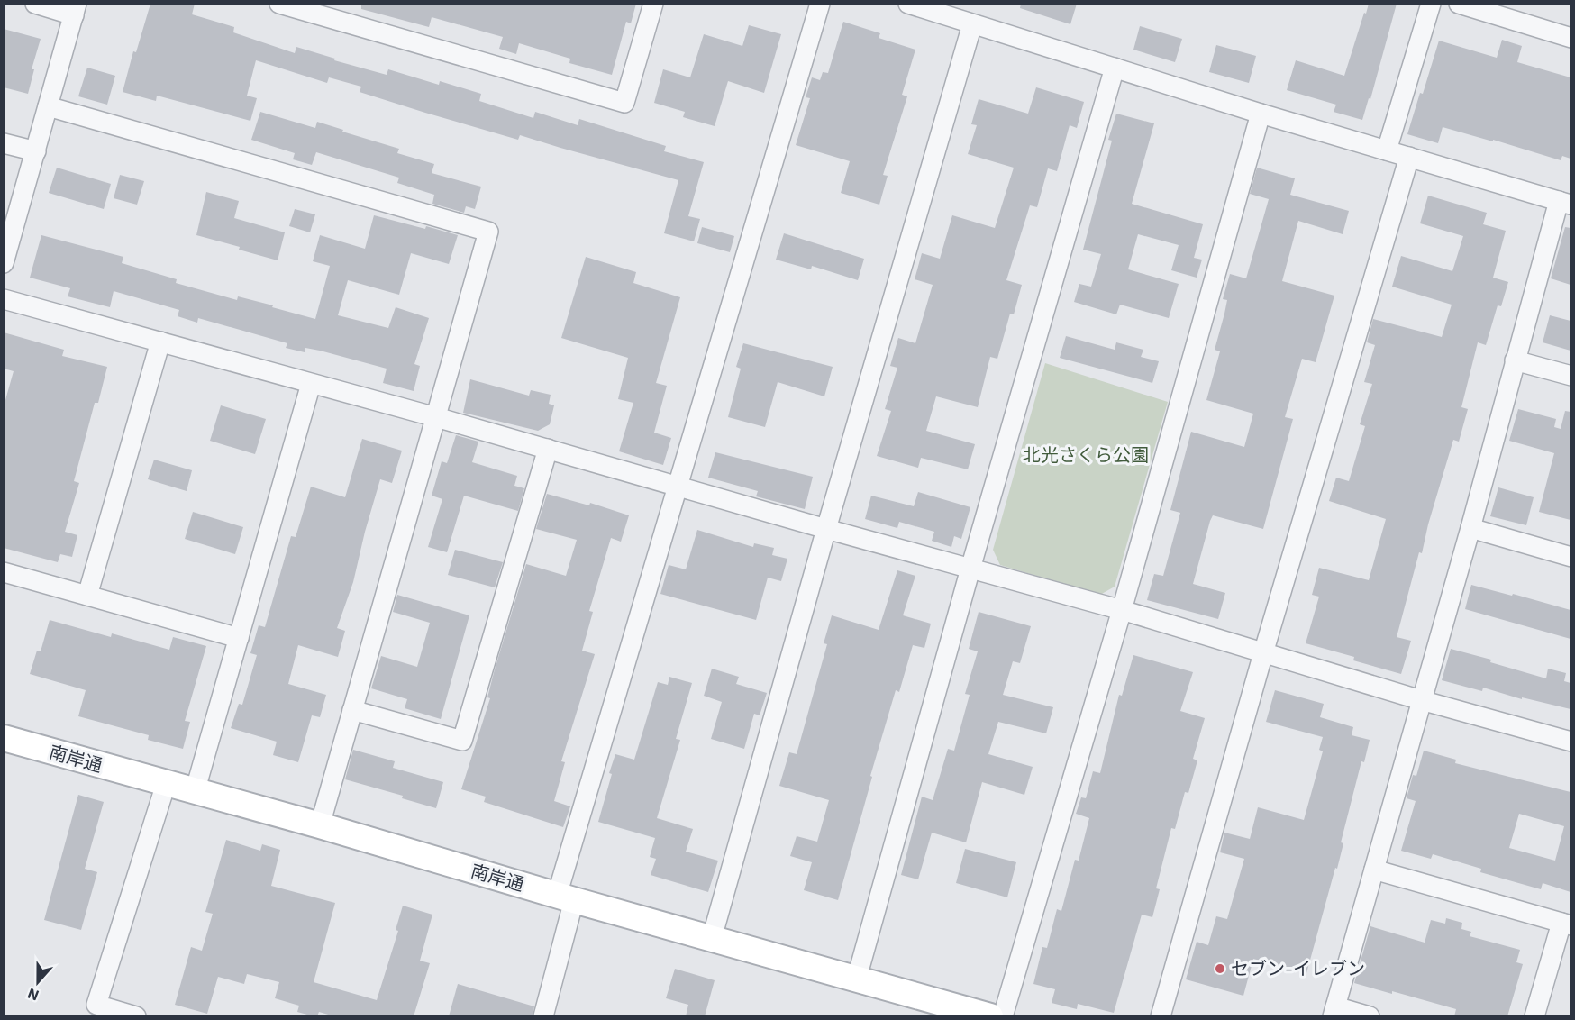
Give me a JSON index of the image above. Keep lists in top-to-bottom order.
{
  "streets": {
    "main road": ["南岸通"]
  },
  "parks": ["北光さくら公園"],
  "places": ["セブン-イレブン"],
  "north": "bottom"
}
